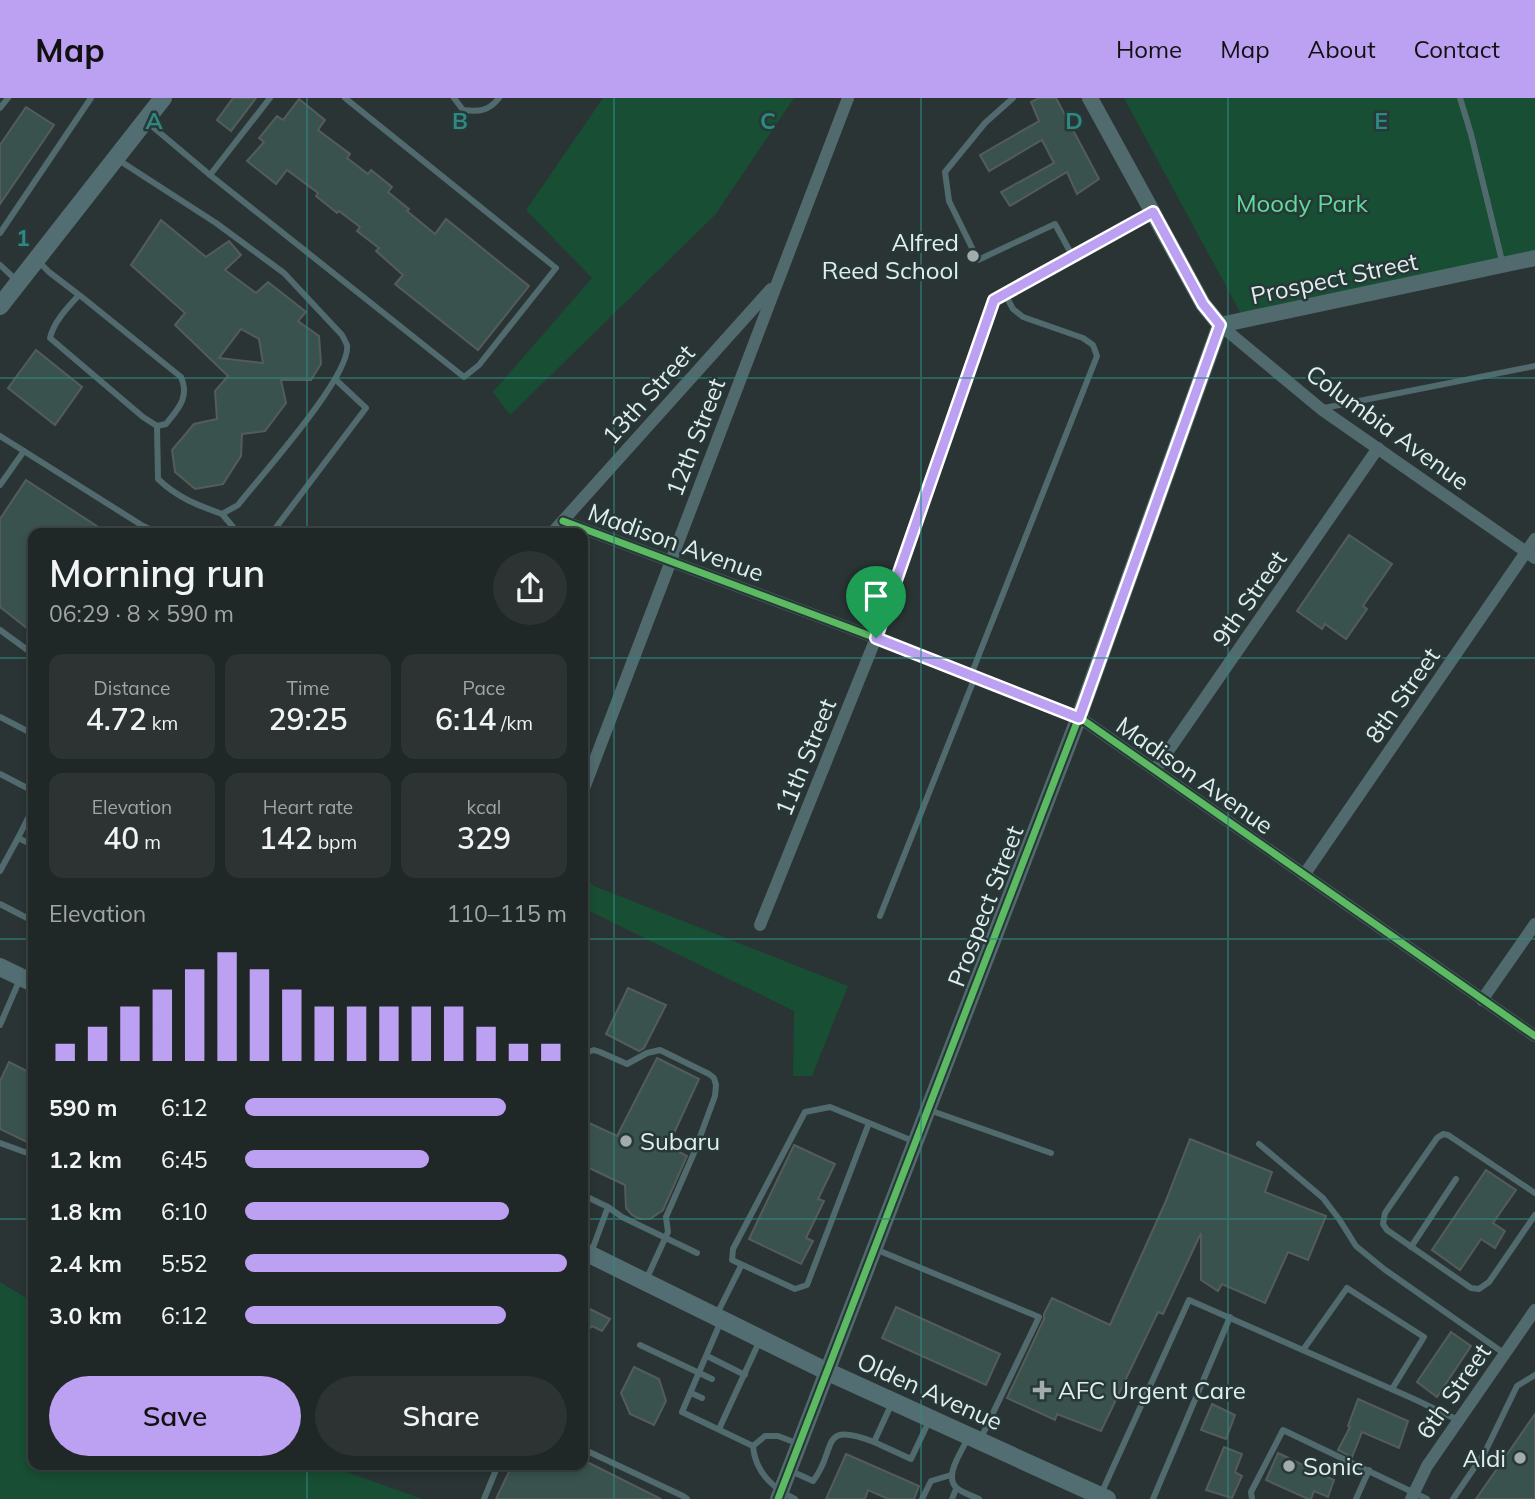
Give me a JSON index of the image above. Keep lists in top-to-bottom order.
{
  "streets": {
    "main road": ["Olden Avenue"],
    "street": [
      "Prospect Street",
      "13th Street",
      "Columbia Avenue",
      "12th Street",
      "Madison Avenue",
      "9th Street",
      "8th Street",
      "11th Street",
      "6th Street"
    ]
  },
  "crossings": [
    ["Prospect Street", "Columbia Avenue"],
    ["Prospect Street", "Madison Avenue"],
    ["Prospect Street", "Olden Avenue"],
    ["13th Street", "12th Street"],
    ["13th Street", "Madison Avenue"],
    ["Columbia Avenue", "9th Street"],
    ["Columbia Avenue", "8th Street"],
    ["12th Street", "Madison Avenue"],
    ["Madison Avenue", "9th Street"],
    ["Madison Avenue", "8th Street"],
    ["Madison Avenue", "11th Street"]
  ],
  "parks": ["Moody Park"],
  "places": {
    "other": [
      "Alfred Reed School",
      "Subaru",
      "Aldi",
      "Sonic"
    ],
    "health": ["AFC Urgent Care"]
  },
  "page": {
    "header": "Map",
    "nav": [
      "Home",
      "Map",
      "About",
      "Contact"
    ],
    "heading": ["Morning run", "06:29 · 8 × 590 m"],
    "stats": [
      ["Distance", "4.72 km"],
      ["Time", "29:25"],
      ["Pace", "6:14 /km"],
      ["Elevation", "40 m"],
      ["Heart rate", "142 bpm"],
      ["kcal", "329"]
    ],
    "chart": ["Elevation", "110–115 m"],
    "list": [
      {
        "name": "590 m",
        "note": "6:12"
      },
      {
        "name": "1.2 km",
        "note": "6:45"
      },
      {
        "name": "1.8 km",
        "note": "6:10"
      },
      {
        "name": "2.4 km",
        "note": "5:52"
      },
      {
        "name": "3.0 km",
        "note": "6:12"
      }
    ],
    "buttons": ["Save", "Share"]
  },
  "grid": {
    "columns": [
      "A",
      "B",
      "C",
      "D",
      "E"
    ],
    "rows": ["1"]
  }
}
